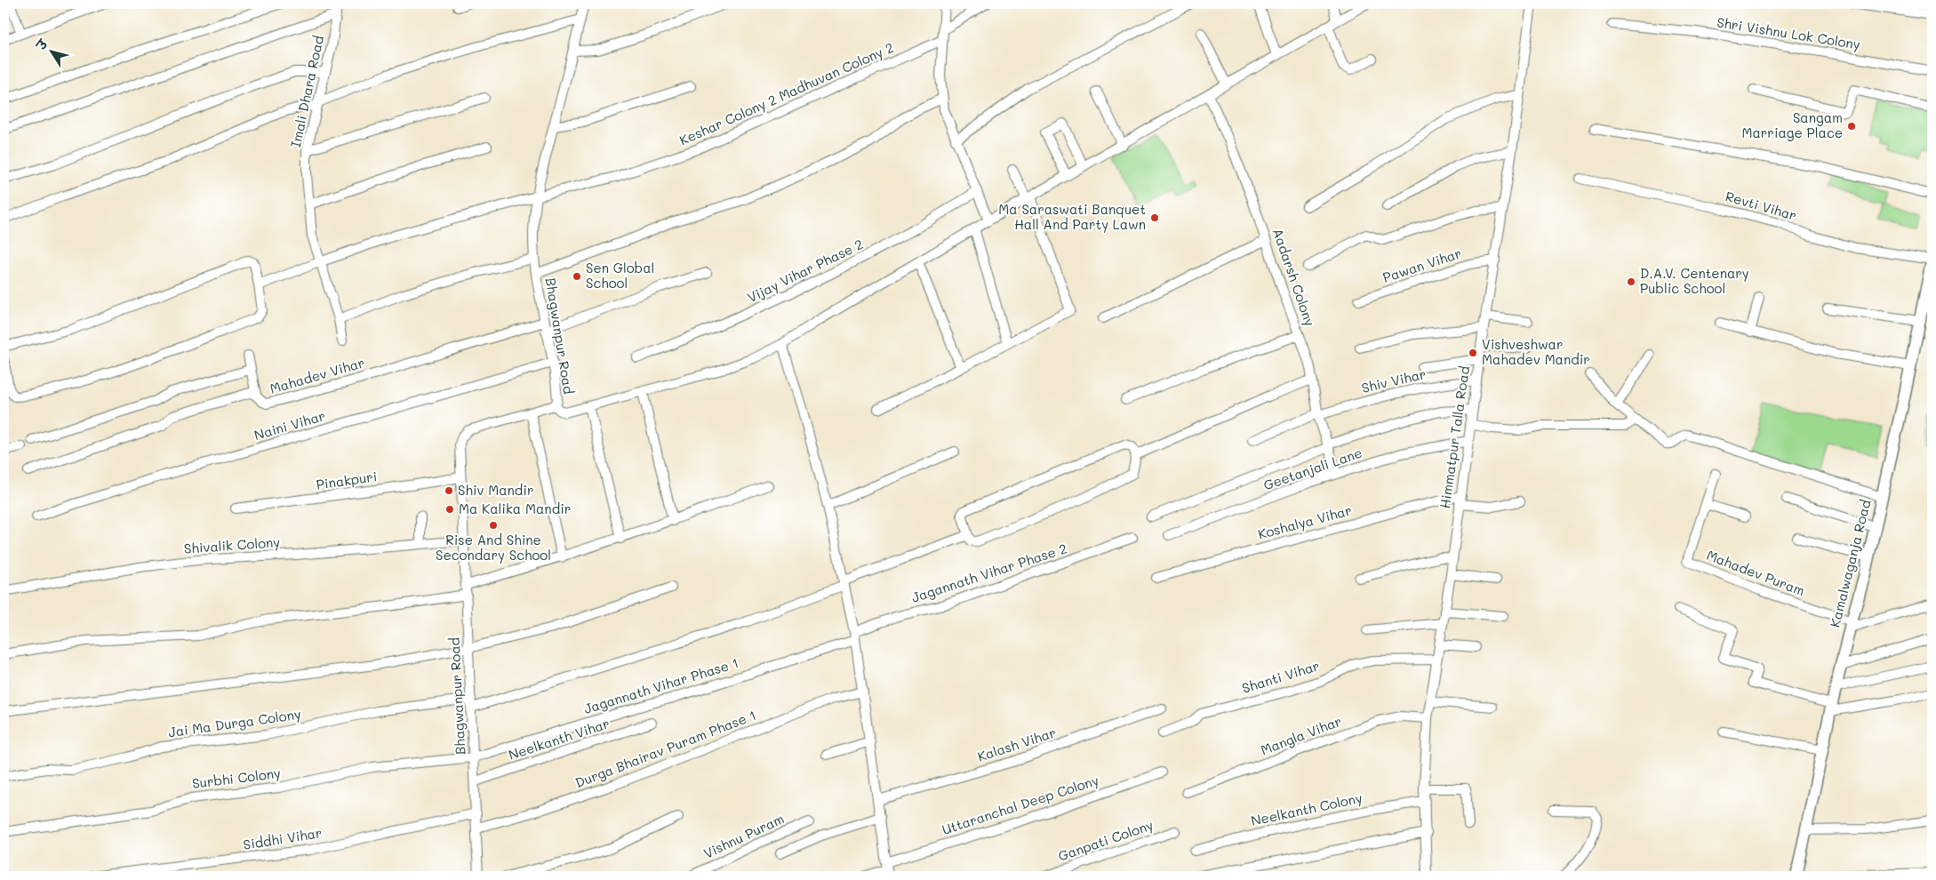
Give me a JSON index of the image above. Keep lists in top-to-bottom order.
{
  "streets": {
    "main road": ["Kamalwaganja Road"],
    "street": [
      "Shri Vishnu Lok Colony",
      "Imali Dhara Road",
      "Keshar Colony 2 Madhuvan Colony 2",
      "Revti Vihar",
      "Pawan Vihar",
      "Vijay Vihar Phase 2",
      "Aadarsh Colony",
      "Bhagwanpur Road",
      "Mahadev Vihar",
      "Shiv Vihar",
      "Naini Vihar",
      "Himmatpur Talla Road",
      "Geetanjali Lane",
      "Pinakpuri",
      "Koshalya Vihar",
      "Shivalik Colony",
      "Jagannath Vihar Phase 2",
      "Mahadev Puram",
      "Shanti Vihar",
      "Jagannath Vihar Phase 1",
      "Jai Ma Durga Colony",
      "Mangla Vihar",
      "Neelkanth Vihar",
      "Kalash Vihar",
      "Durga Bhairav Puram Phase 1",
      "Surbhi Colony",
      "Uttaranchal Deep Colony",
      "Neelkanth Colony",
      "Vishnu Puram",
      "Siddhi Vihar",
      "Ganpati Colony"
    ]
  },
  "crossings": [
    ["Imali Dhara Road", "Keshar Colony 2 Madhuvan Colony 2"],
    ["Keshar Colony 2 Madhuvan Colony 2", "Bhagwanpur Road"],
    ["Revti Vihar", "Kamalwaganja Road"],
    ["Pawan Vihar", "Himmatpur Talla Road"],
    ["Aadarsh Colony", "Shiv Vihar"],
    ["Aadarsh Colony", "Geetanjali Lane"],
    ["Bhagwanpur Road", "Mahadev Vihar"],
    ["Bhagwanpur Road", "Naini Vihar"],
    ["Bhagwanpur Road", "Pinakpuri"],
    ["Bhagwanpur Road", "Shivalik Colony"],
    ["Bhagwanpur Road", "Jagannath Vihar Phase 1"],
    ["Bhagwanpur Road", "Jai Ma Durga Colony"],
    ["Bhagwanpur Road", "Neelkanth Vihar"],
    ["Bhagwanpur Road", "Durga Bhairav Puram Phase 1"],
    ["Bhagwanpur Road", "Surbhi Colony"],
    ["Bhagwanpur Road", "Siddhi Vihar"],
    ["Shiv Vihar", "Himmatpur Talla Road"],
    ["Himmatpur Talla Road", "Geetanjali Lane"],
    ["Himmatpur Talla Road", "Koshalya Vihar"],
    ["Himmatpur Talla Road", "Shanti Vihar"],
    ["Himmatpur Talla Road", "Mangla Vihar"],
    ["Himmatpur Talla Road", "Neelkanth Colony"],
    ["Kamalwaganja Road", "Mahadev Puram"],
    ["Jagannath Vihar Phase 2", "Jagannath Vihar Phase 1"],
    ["Jagannath Vihar Phase 1", "Surbhi Colony"]
  ],
  "places": [
    "Sangam Marriage Place",
    "Ma Saraswati Banquet Hall And Party Lawn",
    "Sen Global School",
    "D.A.V. Centenary Public School",
    "Vishveshwar Mahadev Mandir",
    "Shiv Mandir",
    "Ma Kalika Mandir",
    "Rise And Shine Secondary School"
  ],
  "north": "top left"
}
